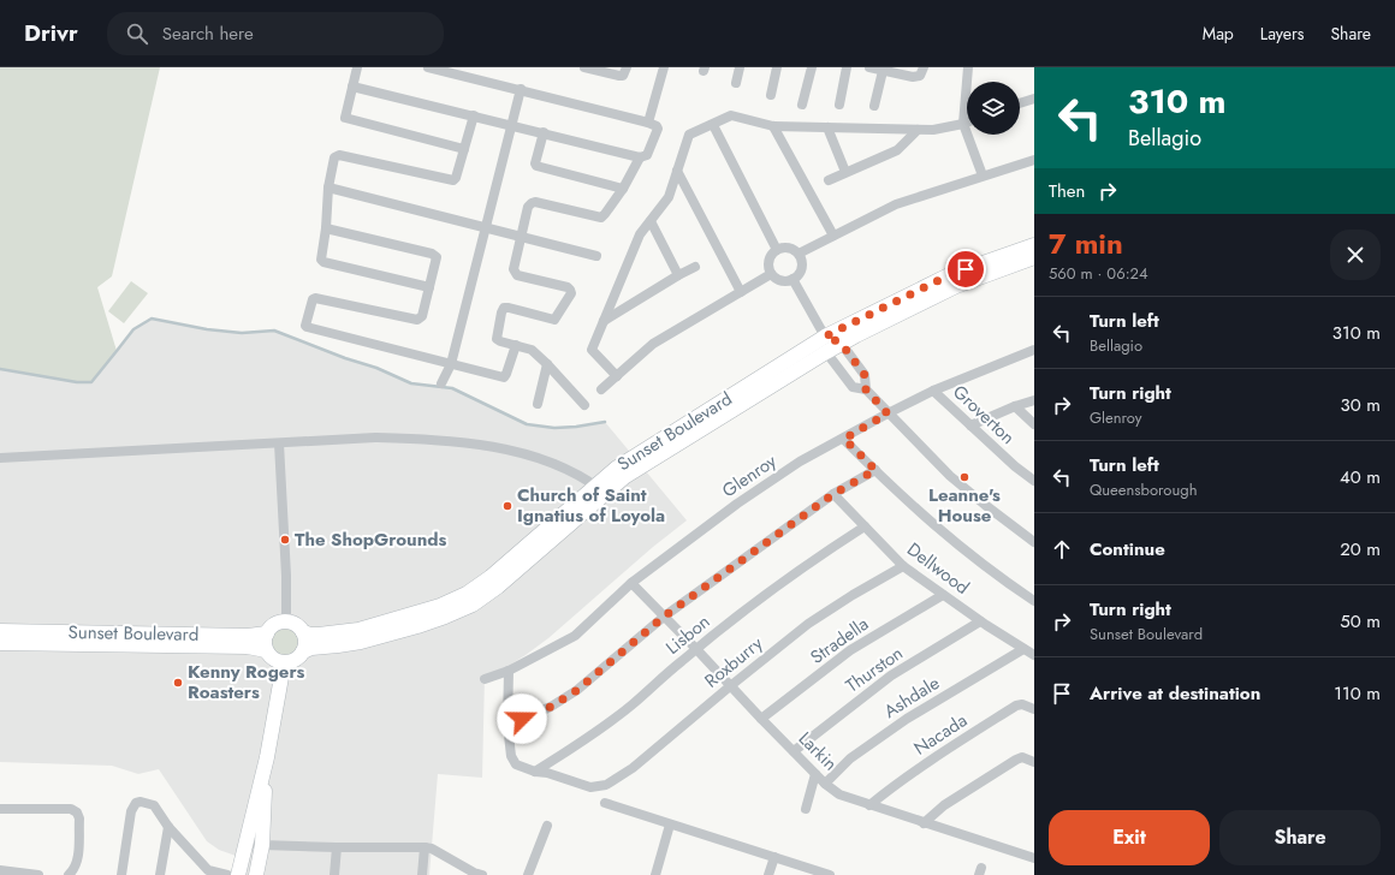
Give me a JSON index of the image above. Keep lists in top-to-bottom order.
{
  "streets": {
    "main road": ["Sunset Boulevard"],
    "street": [
      "Groverton",
      "Glenroy",
      "Dellwood",
      "Lisbon",
      "Stradella",
      "Roxburry",
      "Thurston",
      "Ashdale",
      "Nacada",
      "Larkin"
    ]
  },
  "crossings": [
    ["Groverton", "Glenroy"],
    ["Glenroy", "Larkin"],
    ["Dellwood", "Lisbon"],
    ["Dellwood", "Stradella"],
    ["Dellwood", "Roxburry"],
    ["Dellwood", "Thurston"],
    ["Dellwood", "Ashdale"],
    ["Lisbon", "Roxburry"],
    ["Lisbon", "Larkin"],
    ["Stradella", "Larkin"],
    ["Roxburry", "Larkin"],
    ["Thurston", "Larkin"],
    ["Ashdale", "Larkin"],
    ["Nacada", "Larkin"]
  ],
  "places": [
    "Leanne's House",
    "Church of Saint Ignatius of Loyola",
    "The ShopGrounds",
    "Kenny Rogers Roasters"
  ],
  "page": {
    "header": "Drivr",
    "search": "Search here",
    "nav": ["Map", "Layers", "Share"],
    "turn": ["310 m", "Bellagio"],
    "then": "Then",
    "heading": ["7 min", "560 m · 06:24"],
    "list": [
      {
        "name": "Turn left",
        "note": "Bellagio",
        "value": "310 m"
      },
      {
        "name": "Turn right",
        "note": "Glenroy",
        "value": "30 m"
      },
      {
        "name": "Turn left",
        "note": "Queensborough",
        "value": "40 m"
      },
      {
        "name": "Continue",
        "value": "20 m"
      },
      {
        "name": "Turn right",
        "note": "Sunset Boulevard",
        "value": "50 m"
      },
      {
        "name": "Arrive at destination",
        "value": "110 m"
      }
    ],
    "buttons": ["Exit", "Share"]
  }
}
